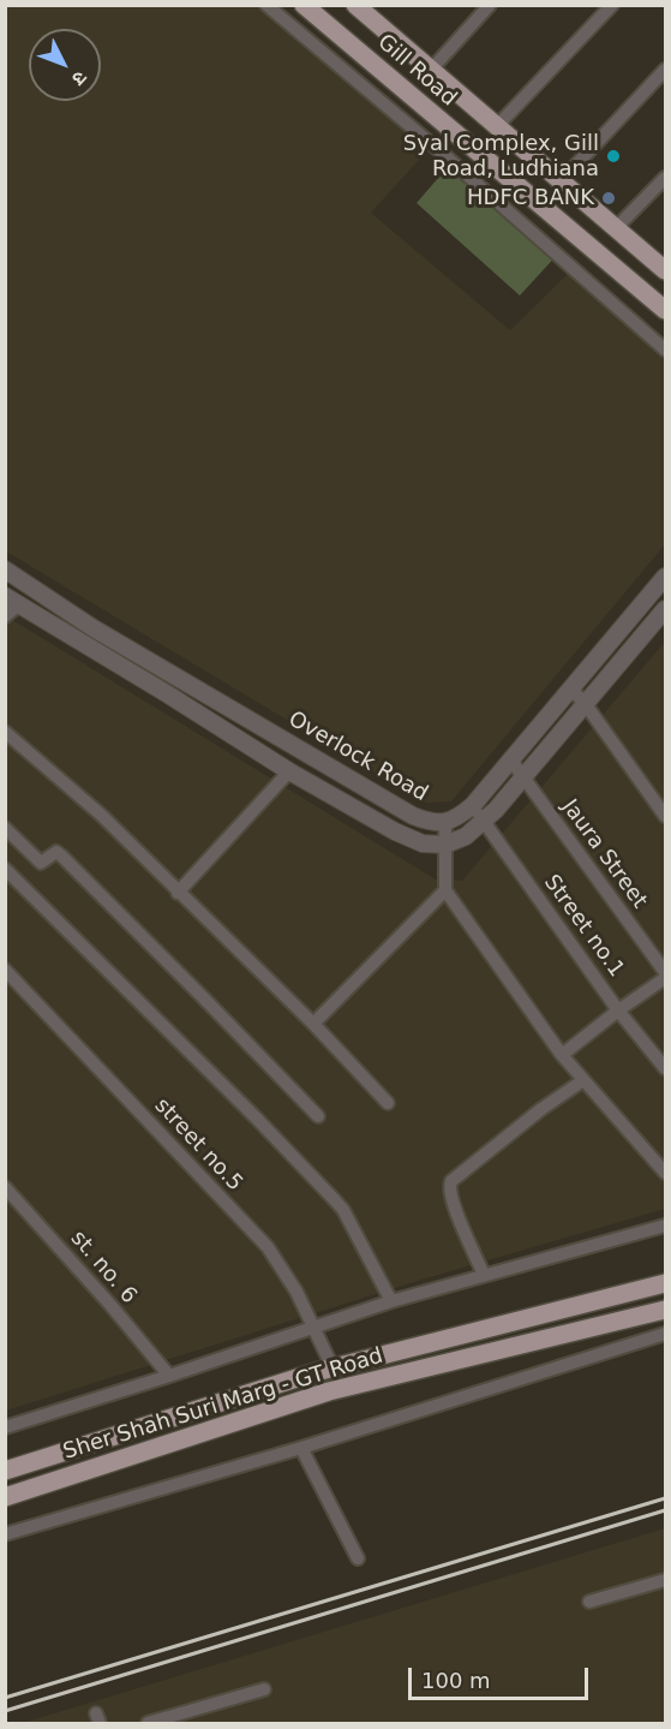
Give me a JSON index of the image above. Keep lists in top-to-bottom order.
{
  "streets": {
    "main road": ["Gill Road", "Sher Shah Suri Marg - GT Road"],
    "street": [
      "Overlock Road",
      "Jaura Street",
      "Street no.1",
      "street no.5",
      "st. no. 6"
    ]
  },
  "crossings": [
    ["Overlock Road", "Jaura Street"],
    ["Overlock Road", "Street no.1"],
    ["street no.5", "Sher Shah Suri Marg - GT Road"]
  ],
  "places": ["Syal Complex, Gill Road, Ludhiana", "HDFC BANK"],
  "scale_bar": "100 m",
  "north": "bottom right"
}
